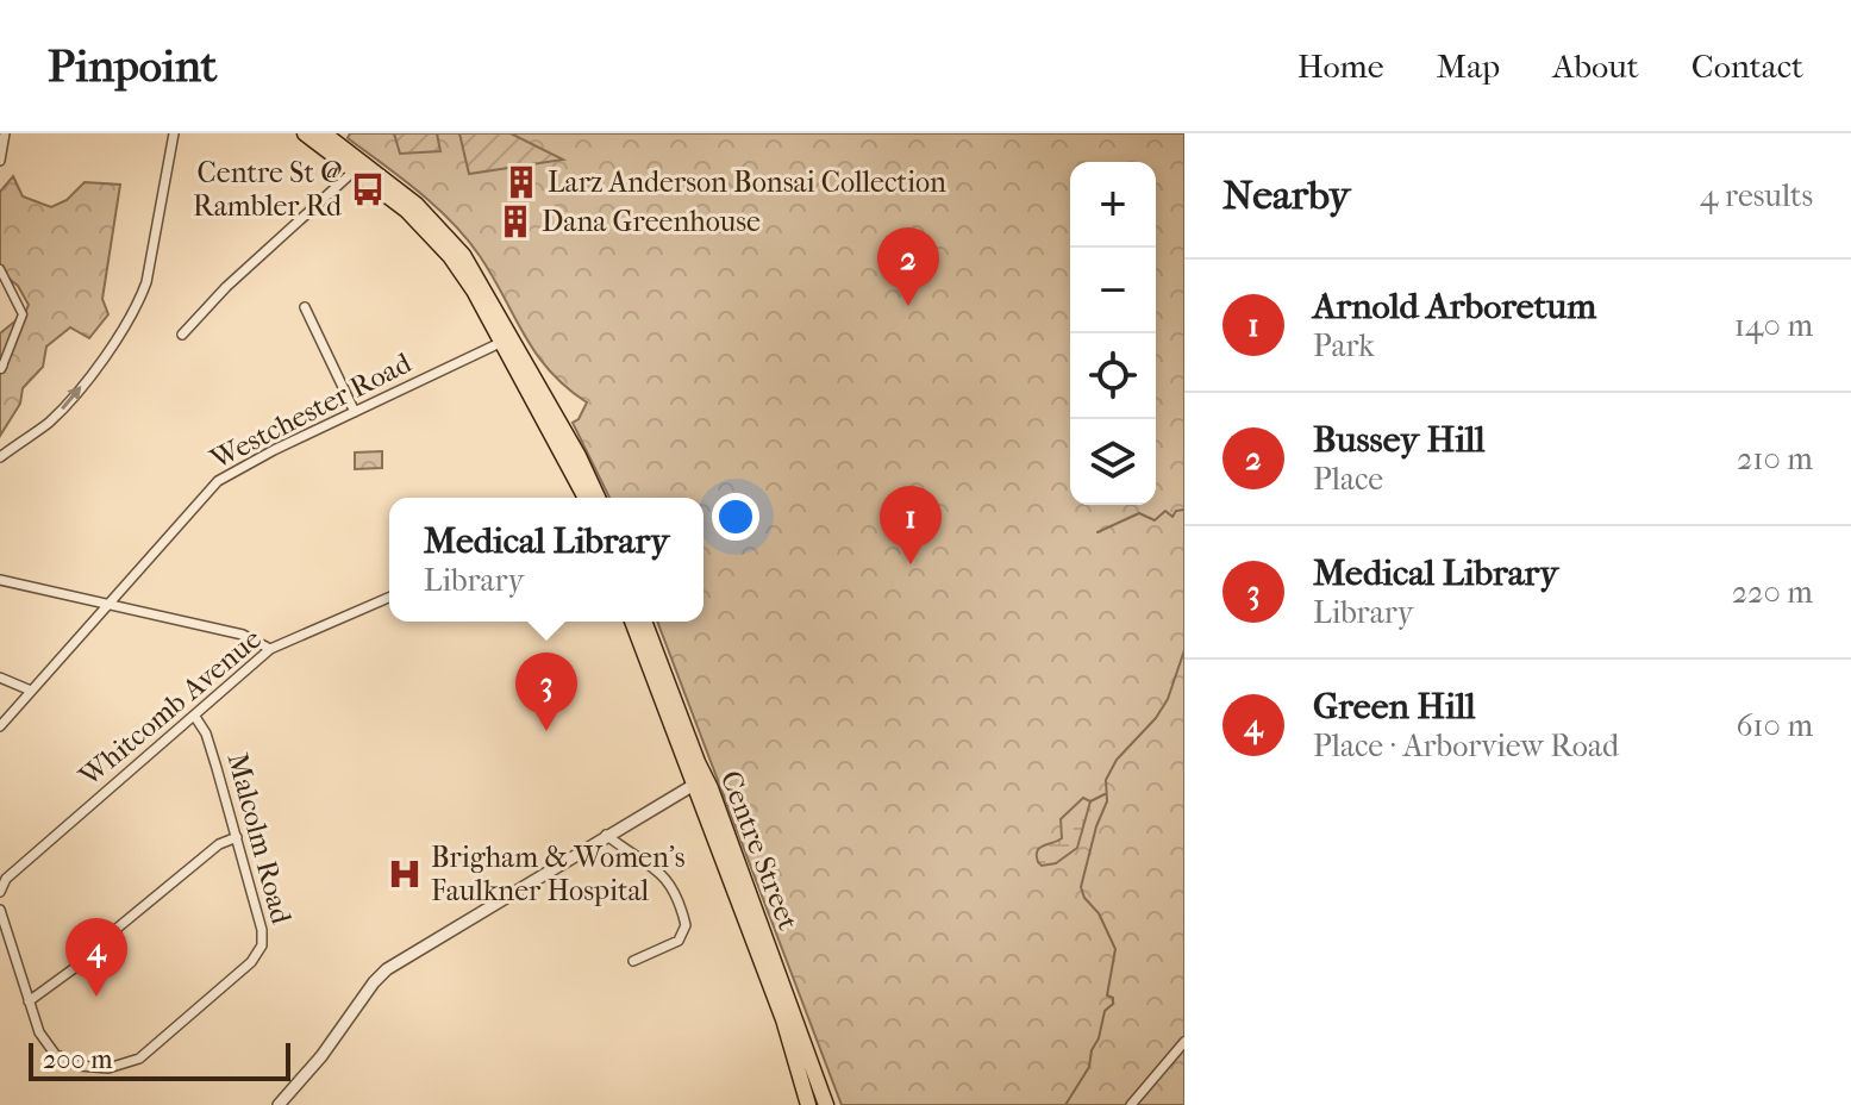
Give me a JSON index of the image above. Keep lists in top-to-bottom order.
{
  "streets": {
    "highway": ["Centre Street"],
    "street": ["Westchester Road", "Whitcomb Avenue", "Malcolm Road"]
  },
  "crossings": [
    ["Whitcomb Avenue", "Malcolm Road"]
  ],
  "places": {
    "building": ["Larz Anderson Bonsai Collection", "Dana Greenhouse"],
    "bus stop": ["Centre St @ Rambler Rd"],
    "hospital": ["Brigham & Women's Faulkner Hospital"]
  },
  "scale_bar": "200 m",
  "page": {
    "header": "Pinpoint",
    "nav": [
      "Home",
      "Map",
      "About",
      "Contact"
    ],
    "heading": ["Nearby", "4 results"],
    "map_buttons": ["+", "−"],
    "pins": [
      "2",
      "1",
      "3",
      "4"
    ],
    "list": [
      {
        "mark": "1",
        "name": "Arnold Arboretum",
        "note": "Park",
        "value": "140 m"
      },
      {
        "mark": "2",
        "name": "Bussey Hill",
        "note": "Place",
        "value": "210 m"
      },
      {
        "mark": "3",
        "name": "Medical Library",
        "note": "Library",
        "value": "220 m"
      },
      {
        "mark": "4",
        "name": "Green Hill",
        "note": "Place · Arborview Road",
        "value": "610 m"
      }
    ],
    "popup": ["Medical Library", "Library"],
    "scale": "200 m"
  }
}
